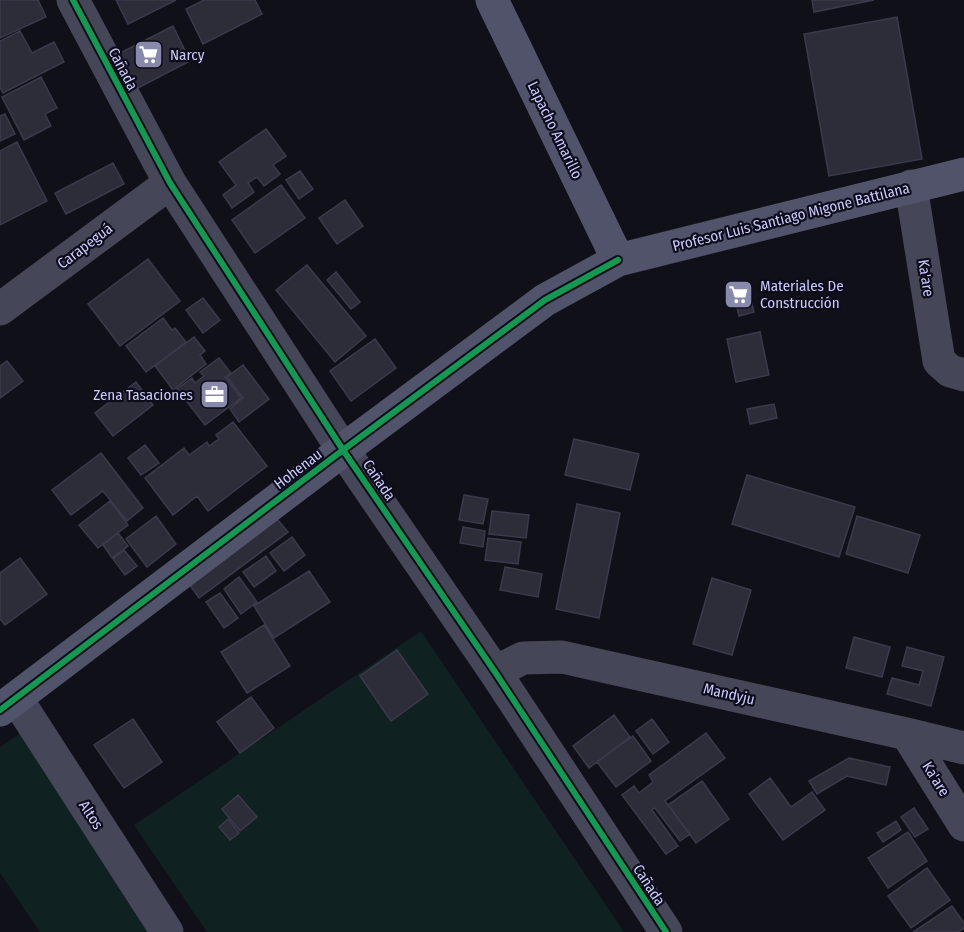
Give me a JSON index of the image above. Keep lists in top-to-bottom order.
{
  "streets": {
    "street": [
      "Cañada",
      "Lapacho Amarillo",
      "Profesor Luis Santiago Migone Battilana",
      "Carapeguá",
      "Ka'are",
      "Hohenau",
      "Mandyju",
      "Altos"
    ]
  },
  "crossings": [
    ["Cañada", "Carapeguá"],
    ["Cañada", "Hohenau"],
    ["Cañada", "Mandyju"],
    ["Lapacho Amarillo", "Profesor Luis Santiago Migone Battilana"],
    ["Lapacho Amarillo", "Hohenau"],
    ["Profesor Luis Santiago Migone Battilana", "Ka'are"],
    ["Profesor Luis Santiago Migone Battilana", "Hohenau"],
    ["Ka'are", "Mandyju"],
    ["Hohenau", "Altos"]
  ],
  "places": {
    "supermarket": ["Narcy", "Materiales De Construcción"],
    "office": ["Zena Tasaciones"]
  }
}
